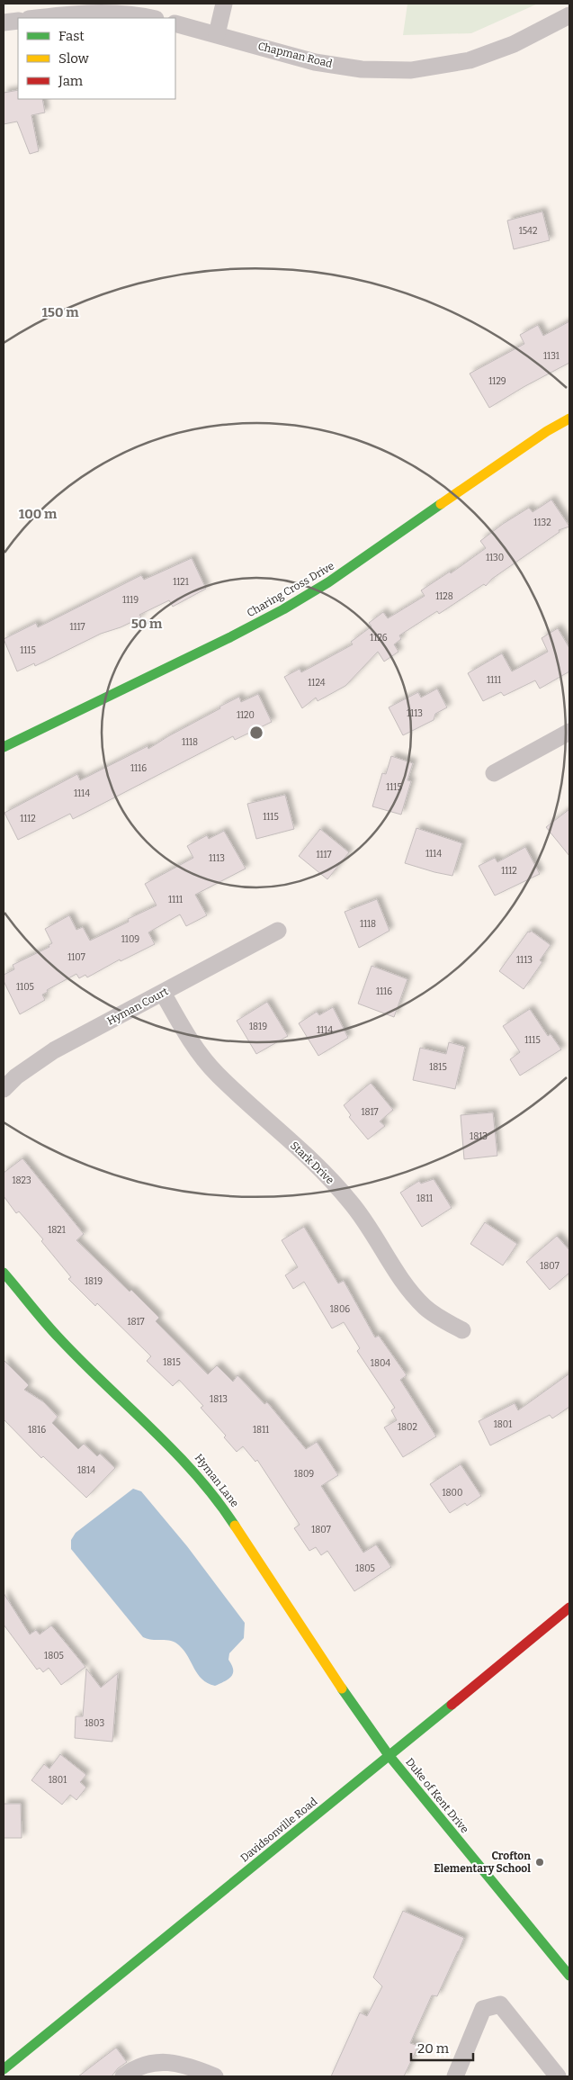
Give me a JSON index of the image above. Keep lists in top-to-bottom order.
{
  "streets": {
    "street": [
      "Chapman Road",
      "Charing Cross Drive",
      "Hyman Court",
      "Stark Drive",
      "Hyman Lane",
      "Duke of Kent Drive",
      "Davidsonville Road"
    ]
  },
  "crossings": [
    ["Hyman Court", "Stark Drive"],
    ["Hyman Lane", "Duke of Kent Drive"],
    ["Hyman Lane", "Davidsonville Road"],
    ["Duke of Kent Drive", "Davidsonville Road"]
  ],
  "places": ["Crofton Elementary School"],
  "house_numbers": [
    "1542",
    "1131",
    "1129",
    "1132",
    "1130",
    "1121",
    "1128",
    "1119",
    "1117",
    "1126",
    "1115",
    "1111",
    "1124",
    "1113",
    "1120",
    "1118",
    "1116",
    "1115",
    "1114",
    "1115",
    "1112",
    "1114",
    "1117",
    "1113",
    "1112",
    "1111",
    "1118",
    "1109",
    "1107",
    "1113",
    "1105",
    "1116",
    "1819",
    "1114",
    "1115",
    "1815",
    "1817",
    "1813",
    "1823",
    "1811",
    "1821",
    "1807",
    "1819",
    "1806",
    "1817",
    "1815",
    "1804",
    "1813",
    "1801",
    "1802",
    "1816",
    "1811",
    "1814",
    "1809",
    "1800",
    "1807",
    "1805",
    "1805",
    "1803",
    "1801"
  ],
  "legend": ["Fast", "Slow", "Jam"],
  "scale_bar": "20 m",
  "rings": ["150 m", "100 m", "50 m"]
}
